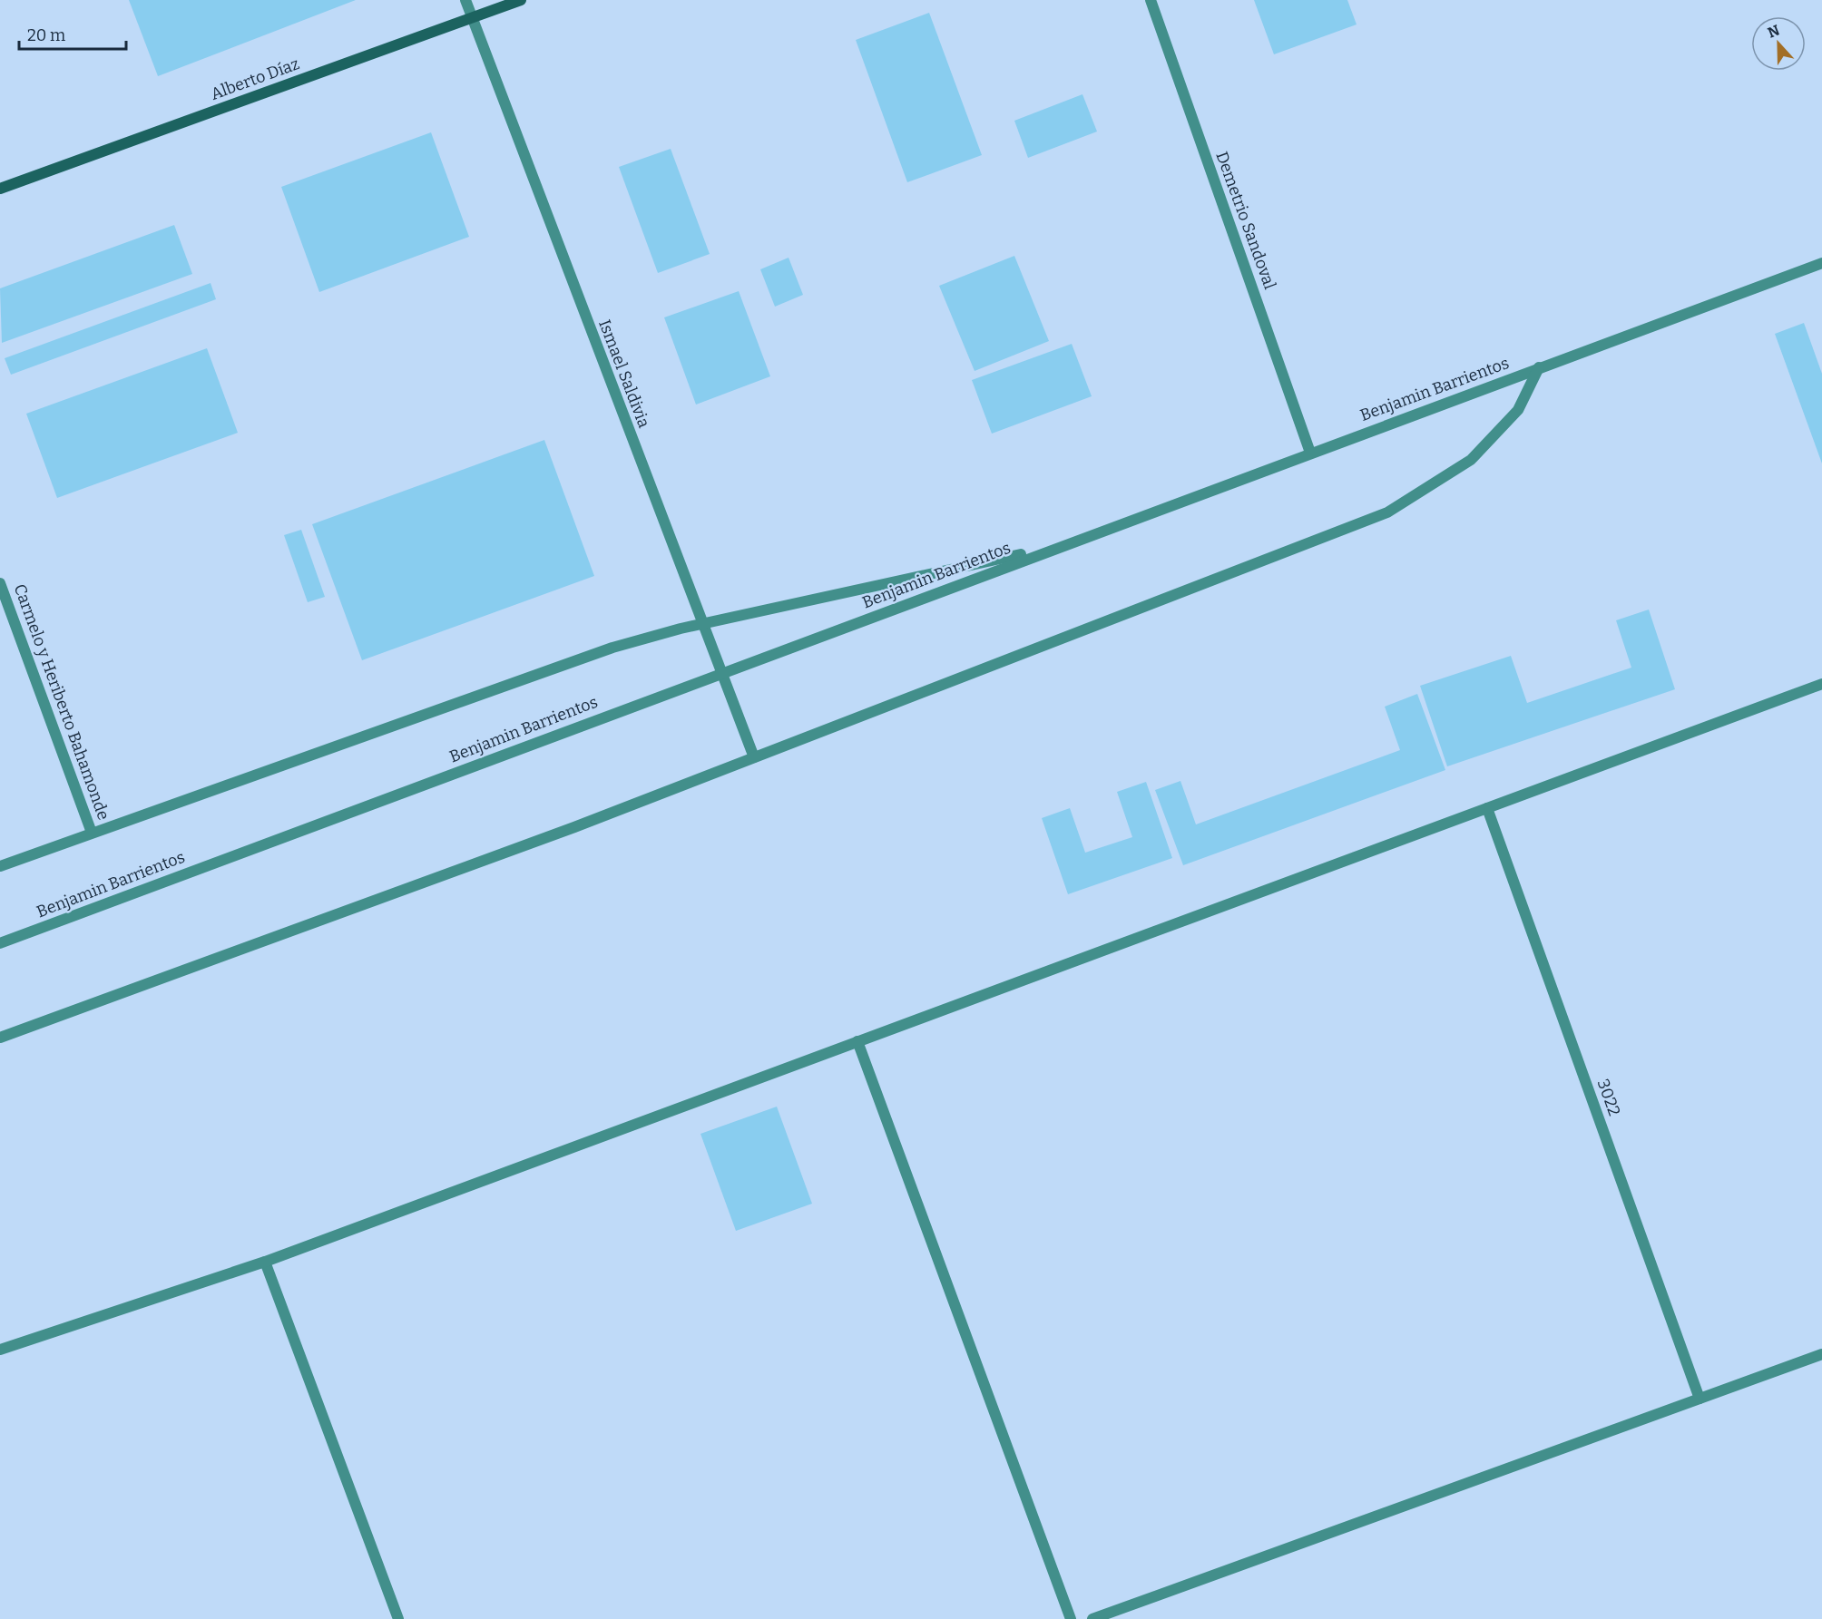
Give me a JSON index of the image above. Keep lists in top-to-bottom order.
{
  "streets": {
    "street": [
      "Alberto Díaz",
      "Demetrio Sandoval",
      "Ismael Saldivia",
      "Benjamin Barrientos",
      "Carmelo y Heriberto Bahamonde",
      "3022"
    ]
  },
  "crossings": [
    ["Alberto Díaz", "Ismael Saldivia"],
    ["Demetrio Sandoval", "Benjamin Barrientos"],
    ["Ismael Saldivia", "Benjamin Barrientos"],
    ["Benjamin Barrientos", "Carmelo y Heriberto Bahamonde"]
  ],
  "scale_bar": "20 m",
  "north": "top"
}
